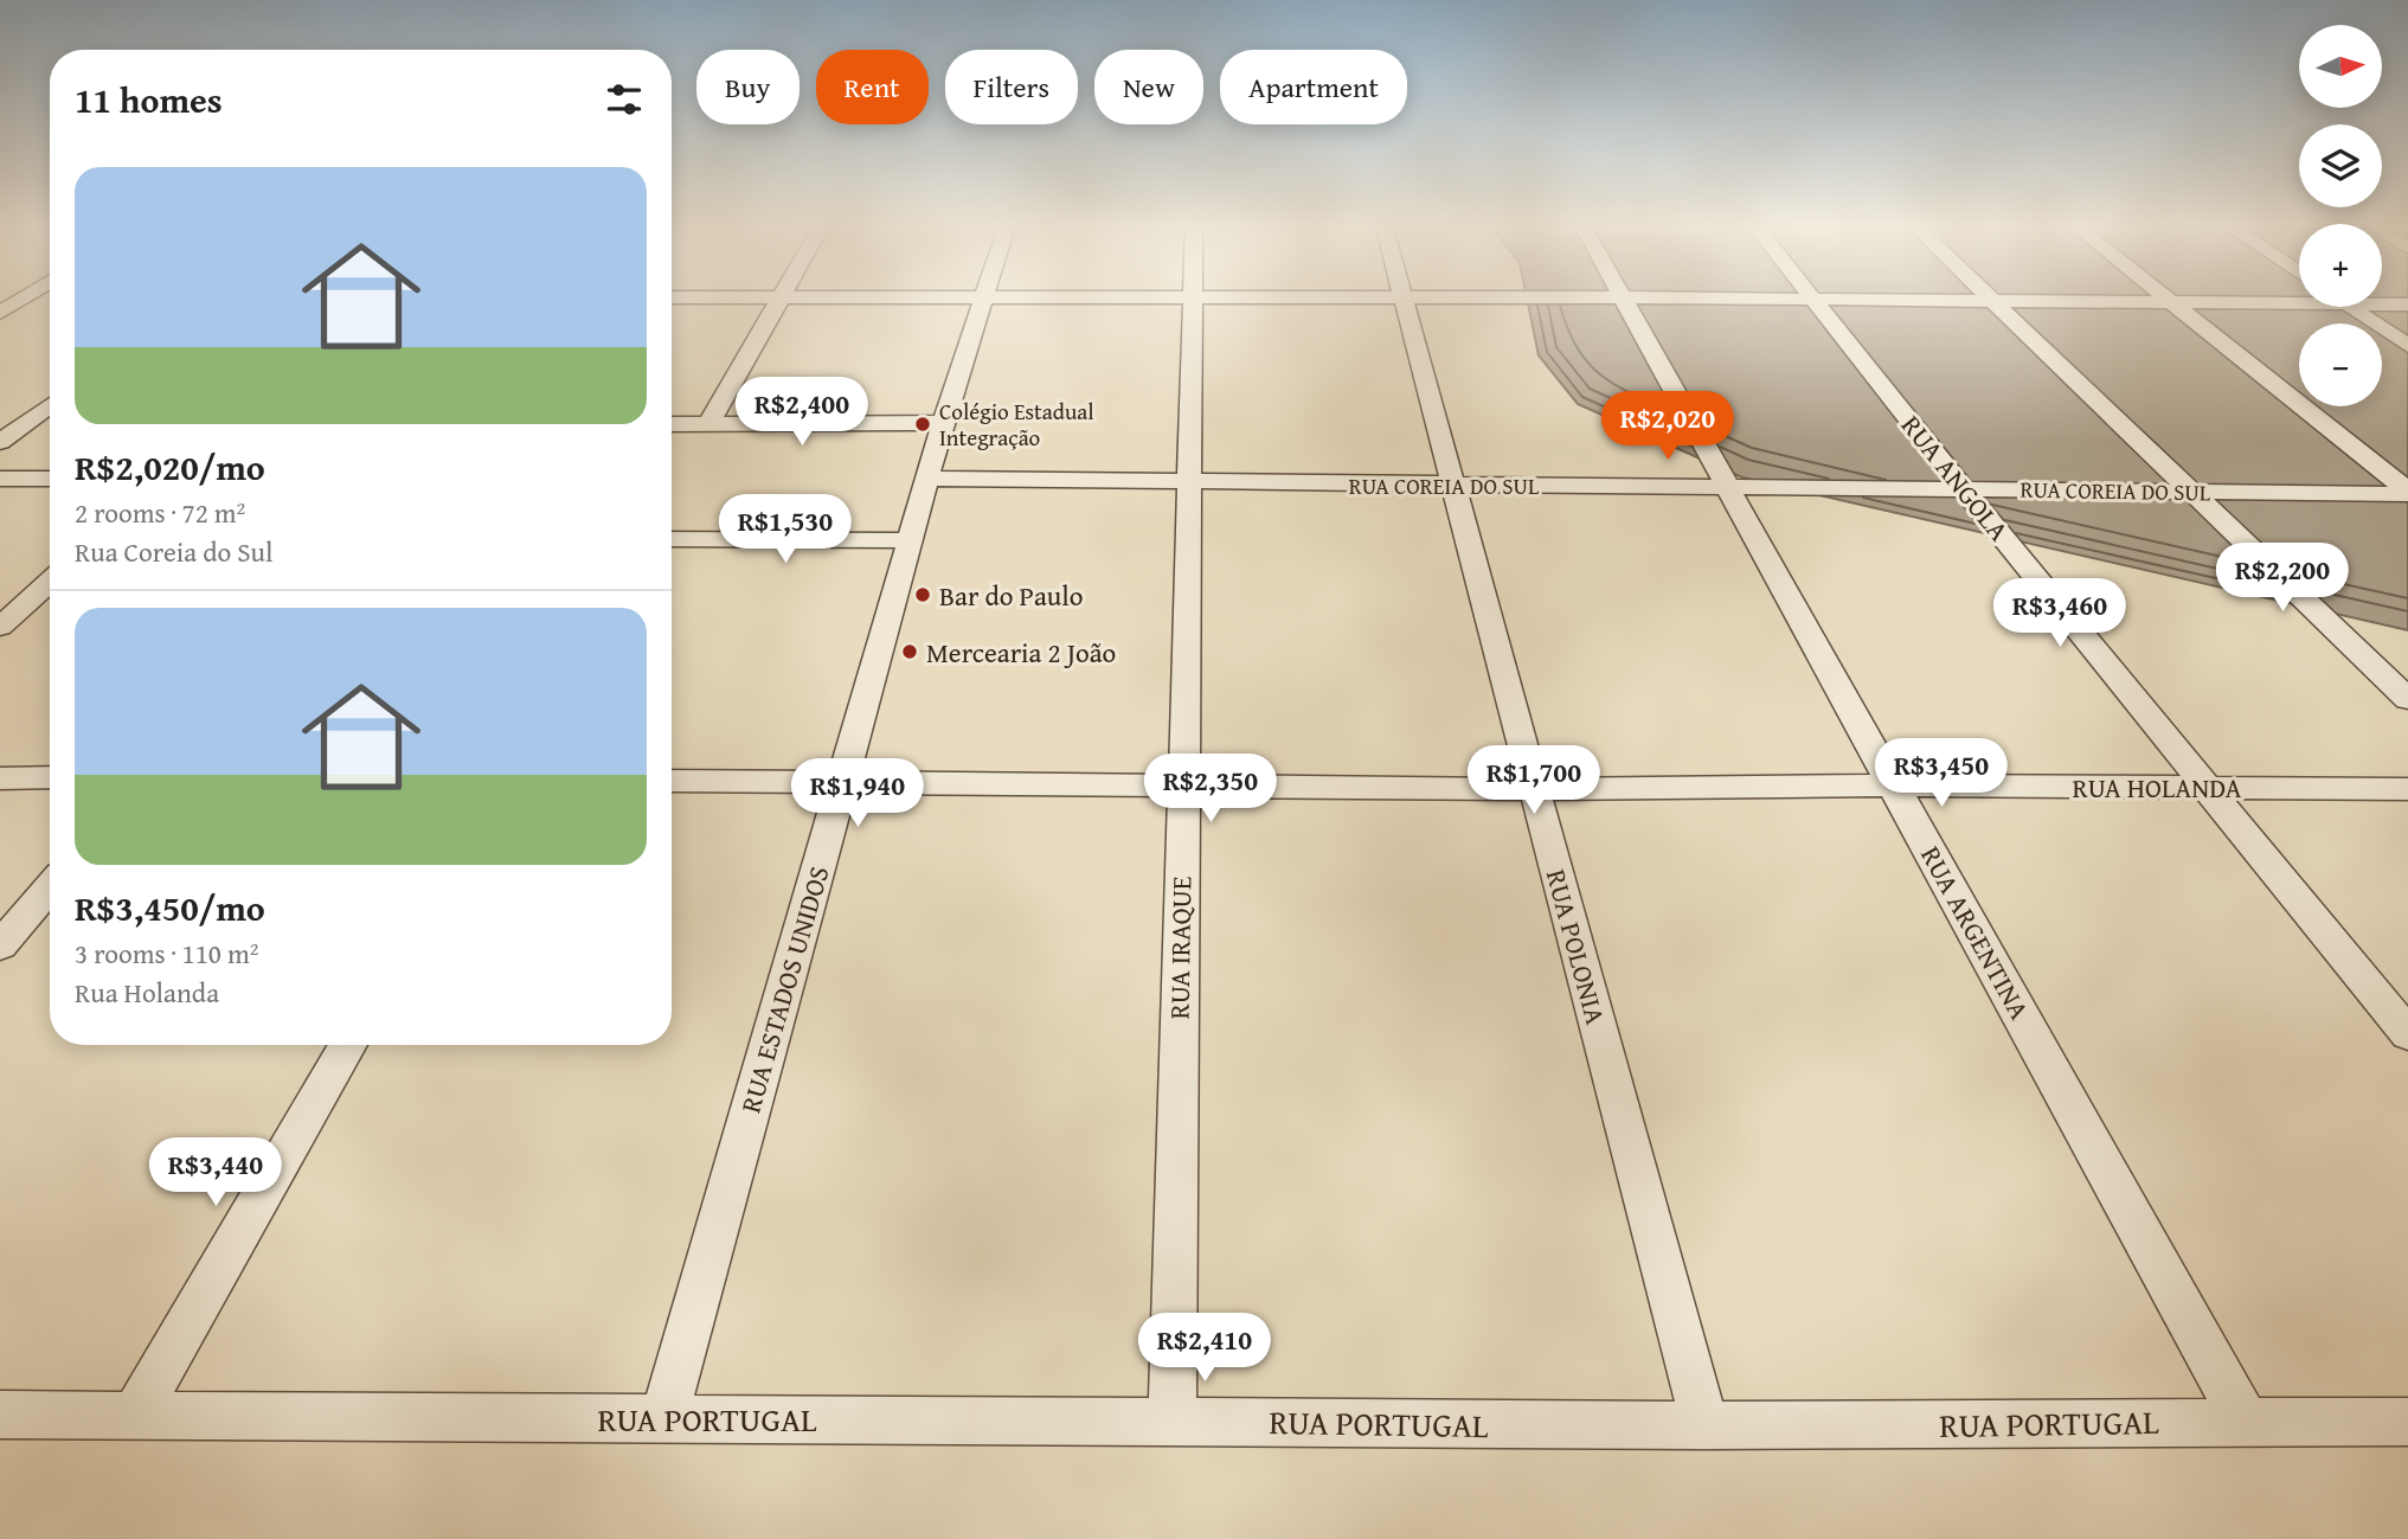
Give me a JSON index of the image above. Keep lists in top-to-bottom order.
{
  "streets": {
    "street": [
      "RUA ANGOLA",
      "RUA COREIA DO SUL",
      "RUA HOLANDA",
      "RUA ARGENTINA",
      "RUA POLONIA",
      "RUA IRAQUE",
      "RUA ESTADOS UNIDOS",
      "RUA PORTUGAL"
    ]
  },
  "crossings": [
    ["RUA ANGOLA", "RUA COREIA DO SUL"],
    ["RUA ANGOLA", "RUA HOLANDA"],
    ["RUA COREIA DO SUL", "RUA ARGENTINA"],
    ["RUA COREIA DO SUL", "RUA POLONIA"],
    ["RUA COREIA DO SUL", "RUA IRAQUE"],
    ["RUA COREIA DO SUL", "RUA ESTADOS UNIDOS"],
    ["RUA HOLANDA", "RUA ARGENTINA"],
    ["RUA HOLANDA", "RUA POLONIA"],
    ["RUA HOLANDA", "RUA IRAQUE"],
    ["RUA HOLANDA", "RUA ESTADOS UNIDOS"],
    ["RUA ARGENTINA", "RUA PORTUGAL"],
    ["RUA POLONIA", "RUA PORTUGAL"],
    ["RUA IRAQUE", "RUA PORTUGAL"],
    ["RUA ESTADOS UNIDOS", "RUA PORTUGAL"]
  ],
  "places": ["Colégio Estadual Integração", "Bar do Paulo", "Mercearia 2 João"],
  "north": "right",
  "page": {
    "map_buttons": ["+", "−"],
    "chip": [
      "Buy",
      "Rent",
      "Filters",
      "New",
      "Apartment"
    ],
    "heading": "11 homes",
    "list": [
      {
        "name": "R$2,020/mo",
        "note": "2 rooms · 72 m² · Rua Coreia do Sul"
      },
      {
        "name": "R$3,450/mo",
        "note": "3 rooms · 110 m² · Rua Holanda"
      }
    ],
    "price": [
      "R$2,400",
      "R$2,020",
      "R$1,530",
      "R$2,200",
      "R$3,460",
      "R$3,450",
      "R$1,700",
      "R$2,350",
      "R$1,940",
      "R$3,440",
      "R$2,410"
    ]
  }
}
